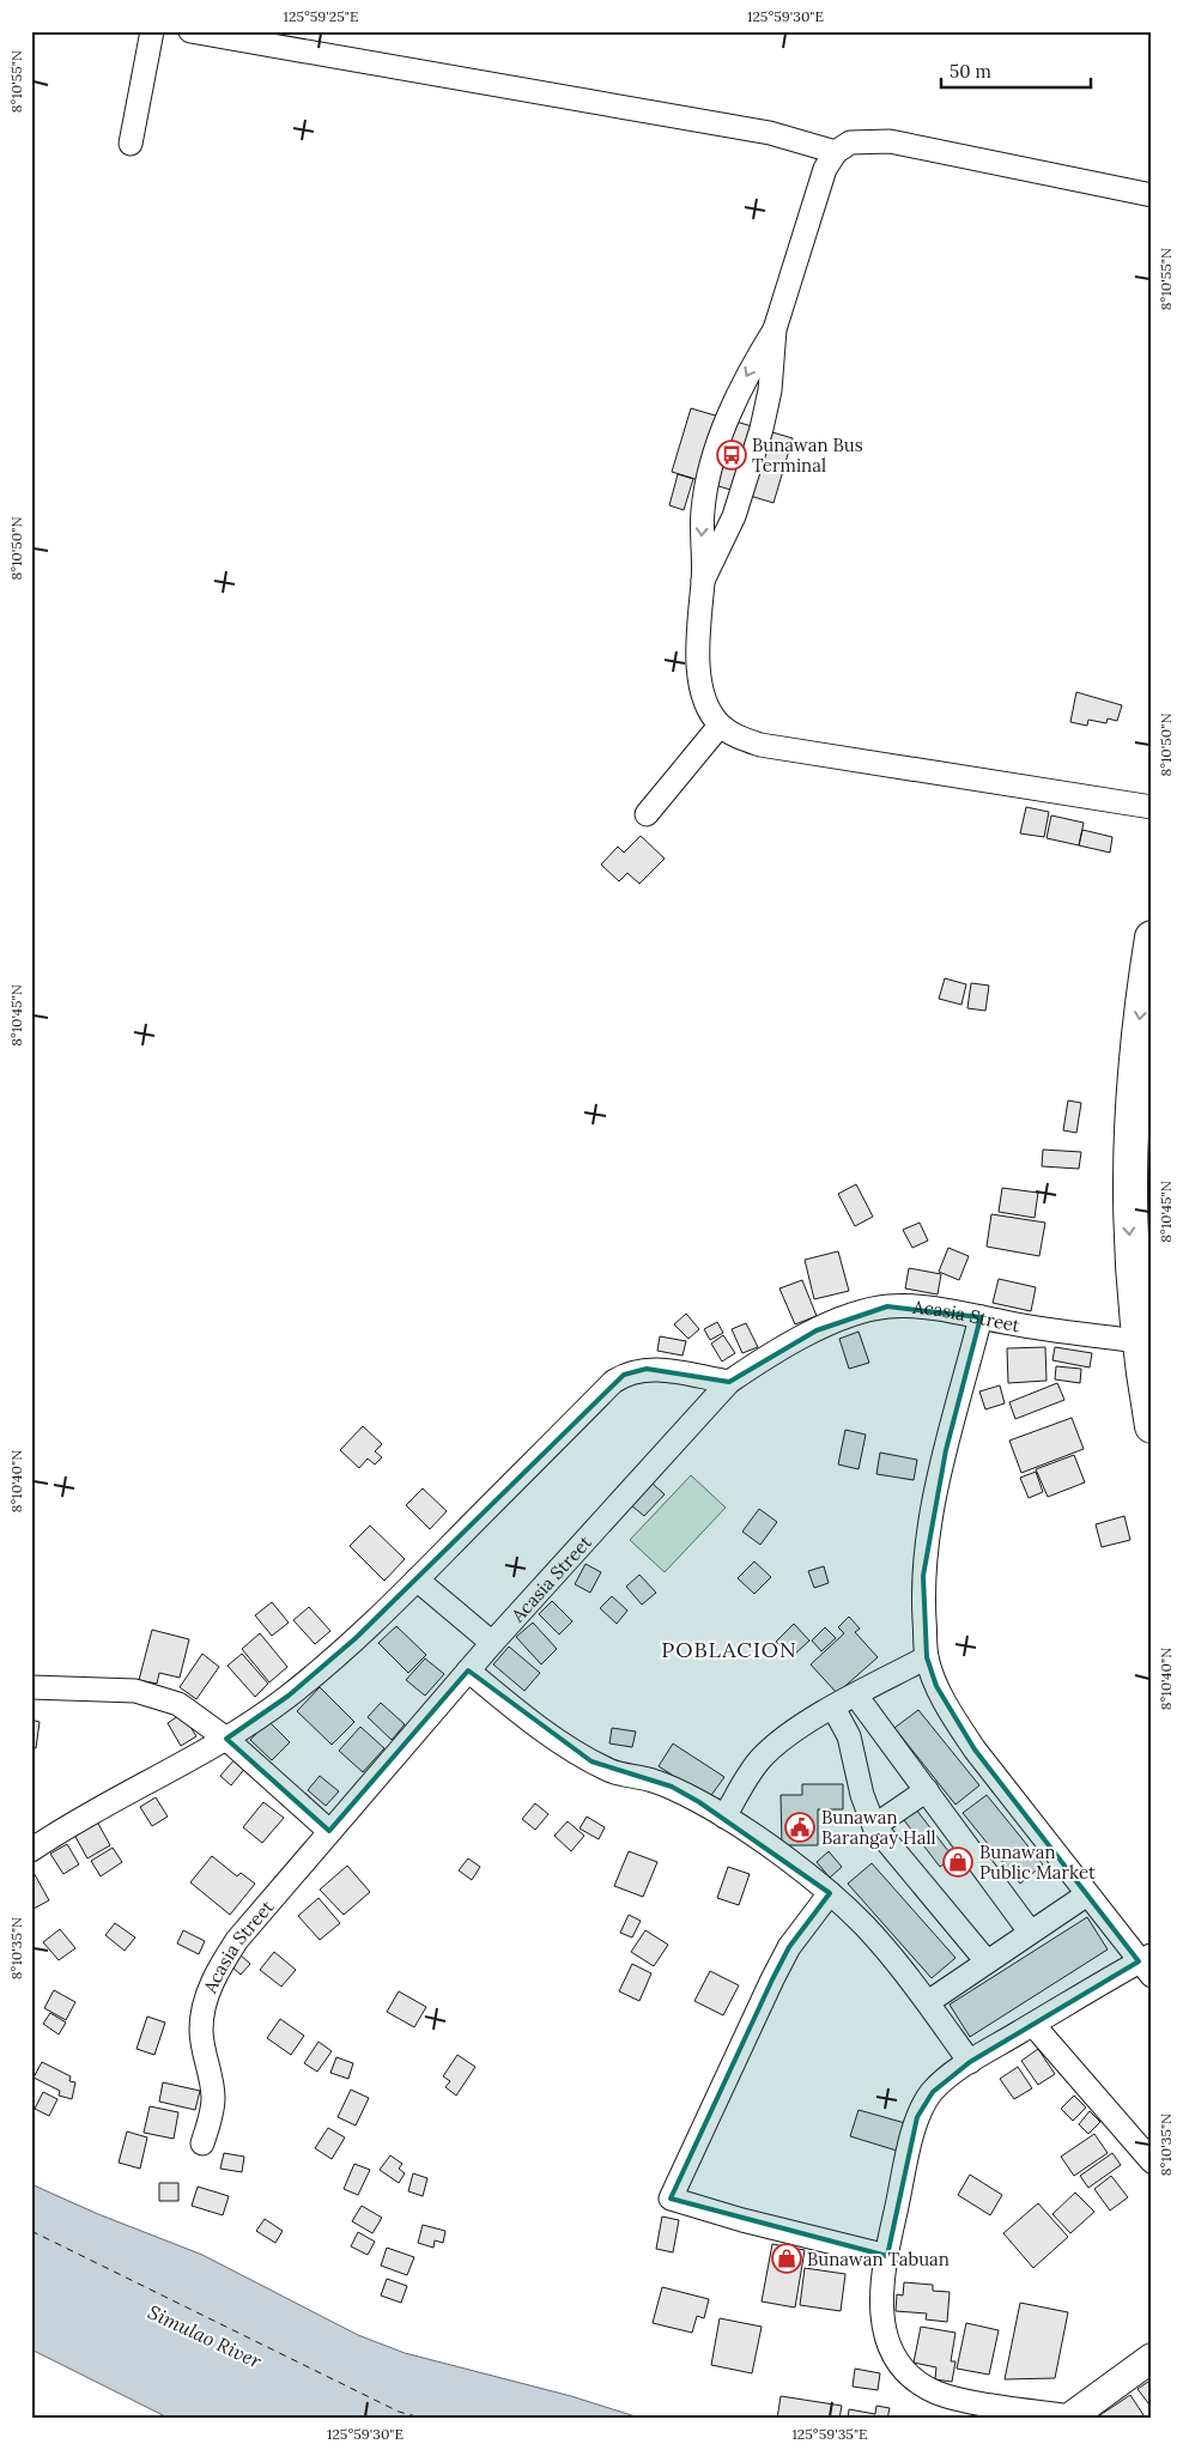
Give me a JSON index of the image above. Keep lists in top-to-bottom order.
{
  "streets": {
    "street": ["Acasia Street"]
  },
  "districts": ["POBLACION"],
  "water": ["Simulao River"],
  "places": {
    "bus stop": ["Bunawan Bus Terminal"],
    "public building": ["Bunawan Barangay Hall"],
    "shop": ["Bunawan Public Market", "Bunawan Tabuan"]
  },
  "scale_bar": "50 m",
  "coordinates": [
    "125°59'25\"E",
    "125°59'30\"E",
    "8°10'55\"N",
    "8°10'50\"N",
    "8°10'45\"N",
    "8°10'40\"N",
    "8°10'35\"N",
    "125°59'35\"E"
  ]
}
